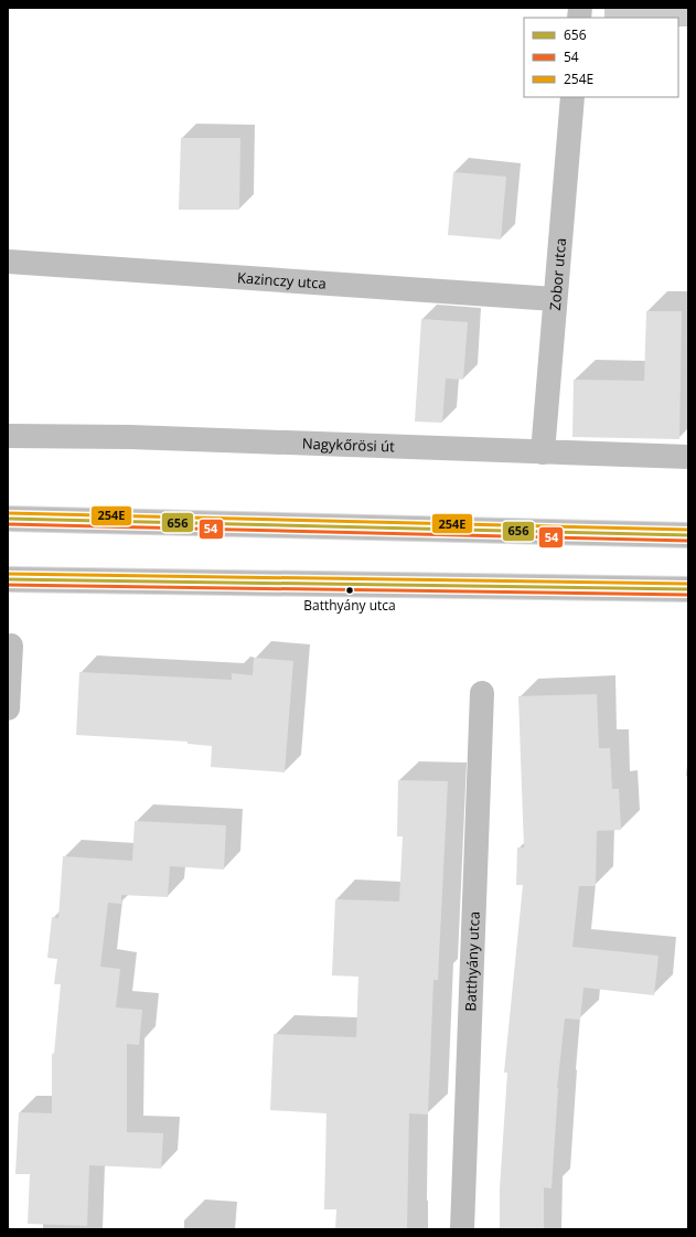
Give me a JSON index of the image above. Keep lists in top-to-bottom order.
{
  "streets": {
    "street": [
      "Zobor utca",
      "Kazinczy utca",
      "Nagykőrösi út",
      "Batthyány utca"
    ]
  },
  "crossings": [
    ["Zobor utca", "Kazinczy utca"],
    ["Zobor utca", "Nagykőrösi út"]
  ],
  "places": ["Batthyány utca"],
  "lines": ["transit line 254E", "transit line 656", "transit line 54"],
  "legend": ["656", "54", "254E"]
}
